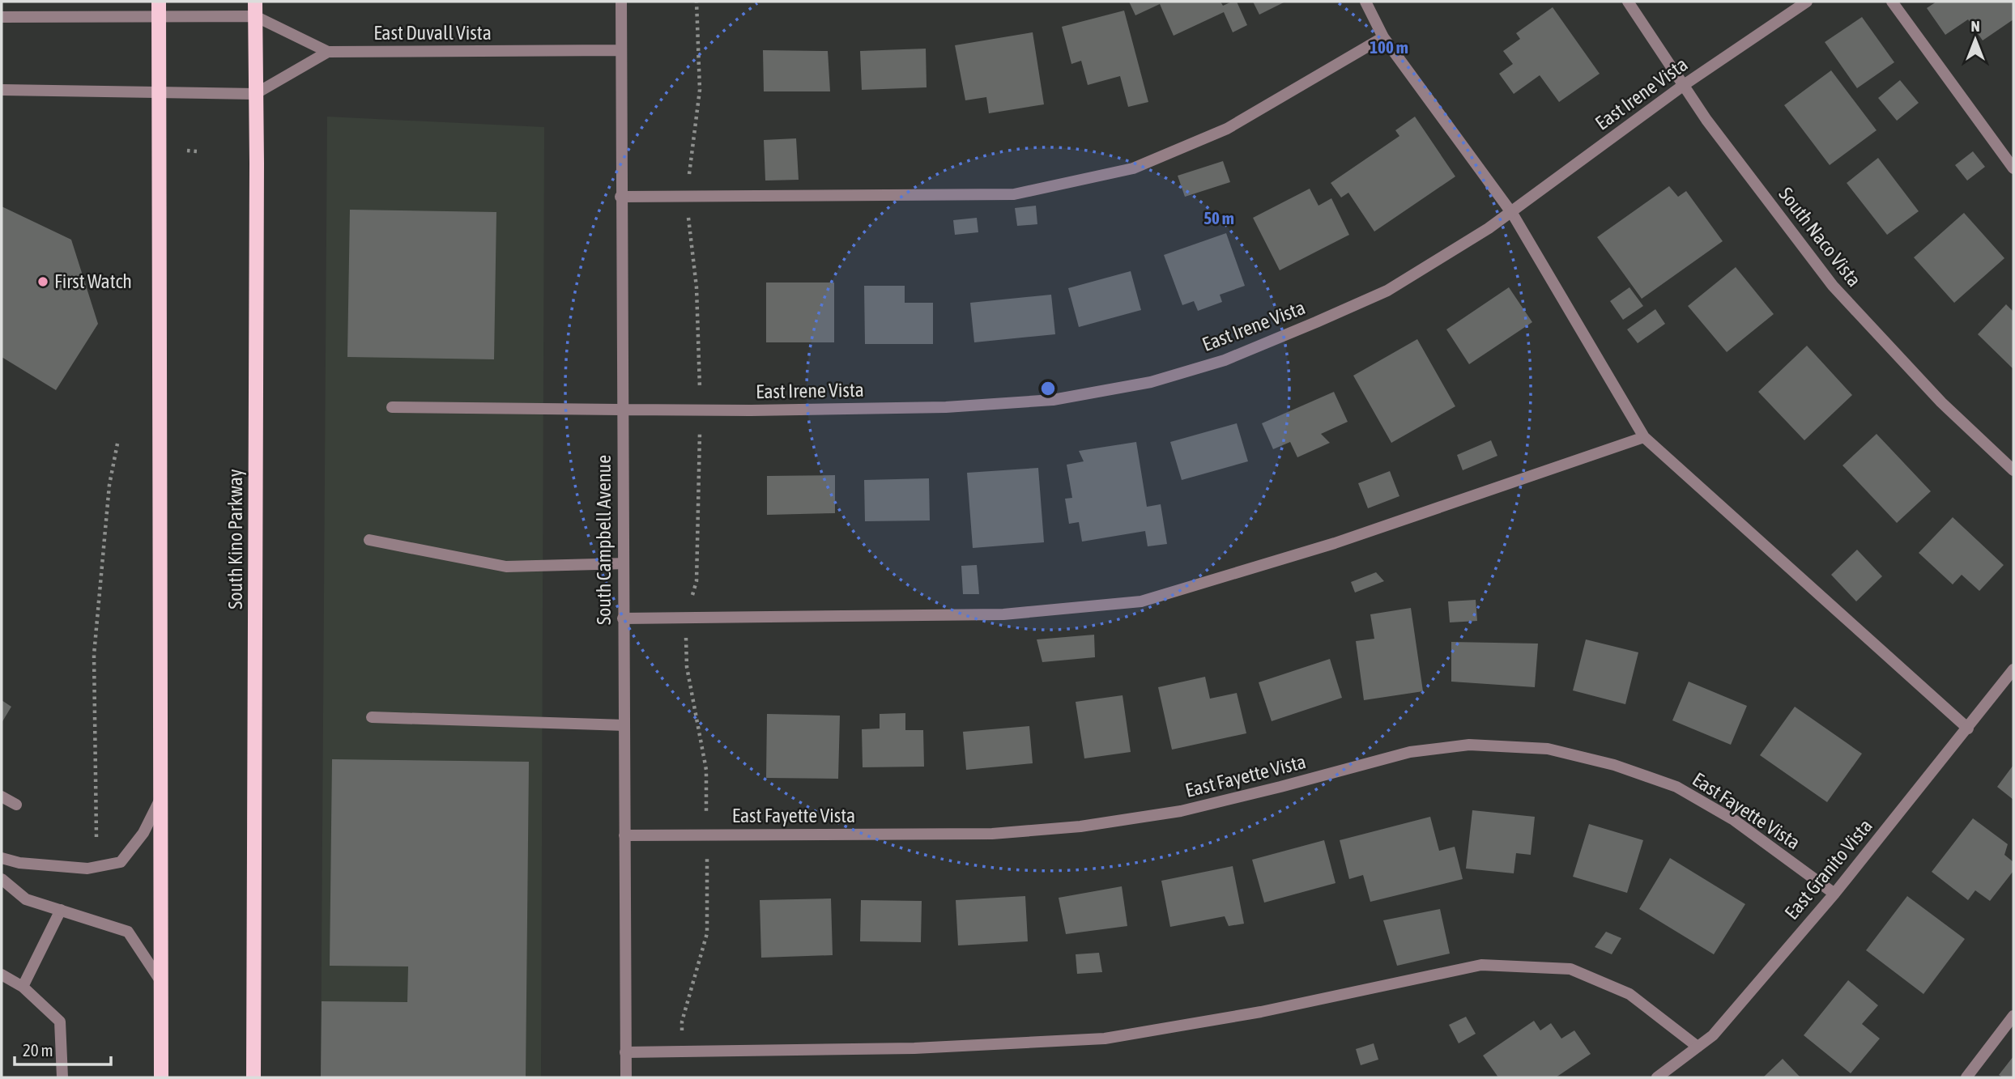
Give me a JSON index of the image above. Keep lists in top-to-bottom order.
{
  "streets": {
    "main road": ["South Kino Parkway"],
    "street": [
      "East Duvall Vista",
      "East Irene Vista",
      "South Naco Vista",
      "South Campbell Avenue",
      "East Fayette Vista",
      "East Granito Vista"
    ]
  },
  "crossings": [
    ["East Duvall Vista", "South Campbell Avenue"],
    ["East Irene Vista", "South Naco Vista"],
    ["East Irene Vista", "South Campbell Avenue"],
    ["South Campbell Avenue", "East Fayette Vista"],
    ["East Fayette Vista", "East Granito Vista"]
  ],
  "places": ["First Watch"],
  "scale_bar": "20 m",
  "north": "top",
  "rings": ["100 m", "50 m"]
}
